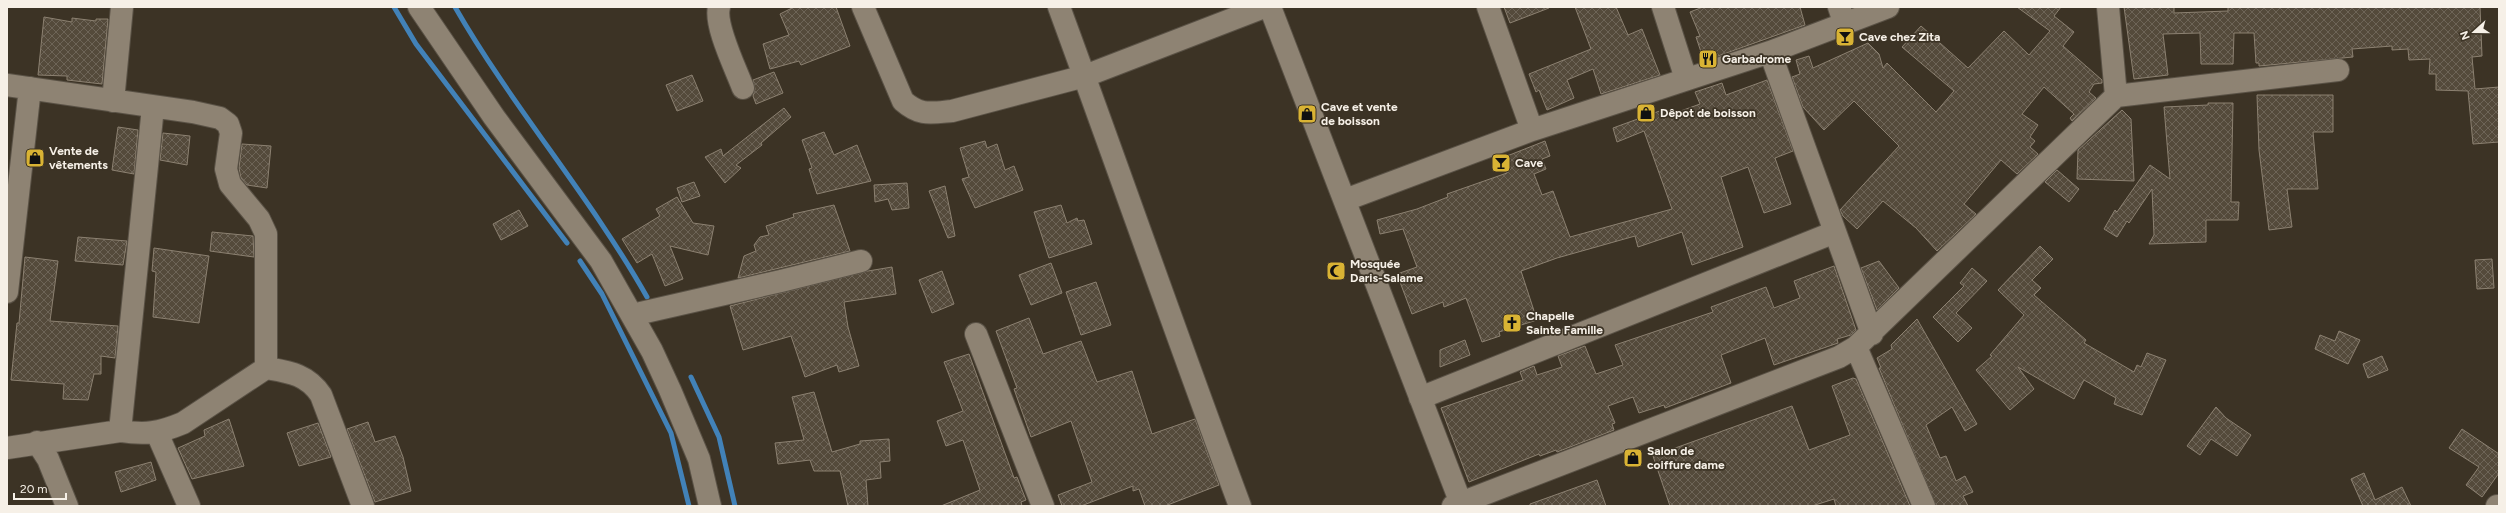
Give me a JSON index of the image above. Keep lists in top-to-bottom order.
{
  "places": {
    "bar": ["Cave chez Zita", "Cave"],
    "restaurant": ["Garbadrome"],
    "shop": [
      "Dêpot de boisson",
      "Cave et vente de boisson",
      "Vente de vêtements",
      "Salon de coiffure dame"
    ],
    "mosque": ["Mosquée Daris-Salame"],
    "church": ["Chapelle Sainte Famille"]
  },
  "scale_bar": "20 m",
  "north": "left"
}
